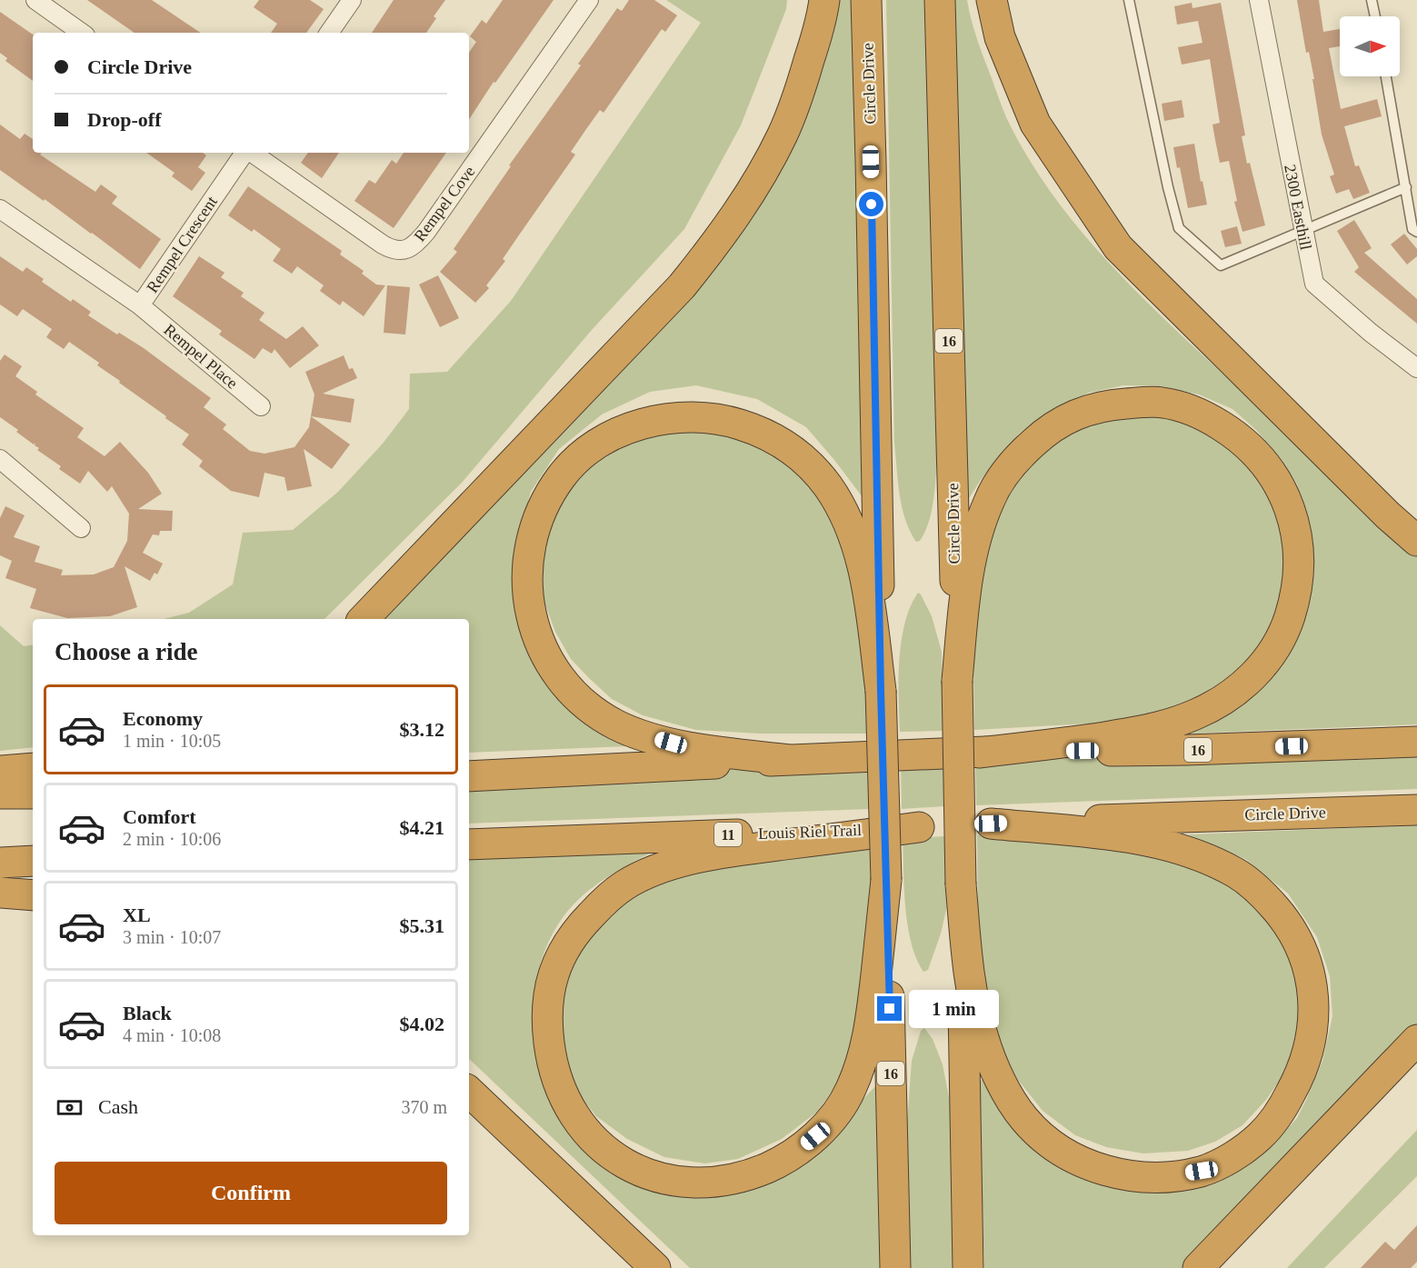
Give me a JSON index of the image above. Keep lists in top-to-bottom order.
{
  "streets": {
    "highway": [
      "Circle Drive",
      "16",
      "Louis Riel Trail",
      "11"
    ],
    "street": [
      "Rempel Cove",
      "2300 Easthill",
      "Rempel Crescent",
      "Rempel Place"
    ]
  },
  "crossings": [
    ["Circle Drive", "16"],
    ["Circle Drive", "Louis Riel Trail"],
    ["Rempel Crescent", "Rempel Place"]
  ],
  "north": "right",
  "page": {
    "banner": ["Circle Drive", "Drop-off"],
    "heading": "Choose a ride",
    "list": [
      {
        "name": "Economy",
        "note": "1 min · 10:05",
        "value": "$3.12"
      },
      {
        "name": "Comfort",
        "note": "2 min · 10:06",
        "value": "$4.21"
      },
      {
        "name": "XL",
        "note": "3 min · 10:07",
        "value": "$5.31"
      },
      {
        "name": "Black",
        "note": "4 min · 10:08",
        "value": "$4.02"
      }
    ],
    "bubble": "1 min",
    "pay": ["Cash", "370 m"],
    "buttons": "Confirm"
  }
}
